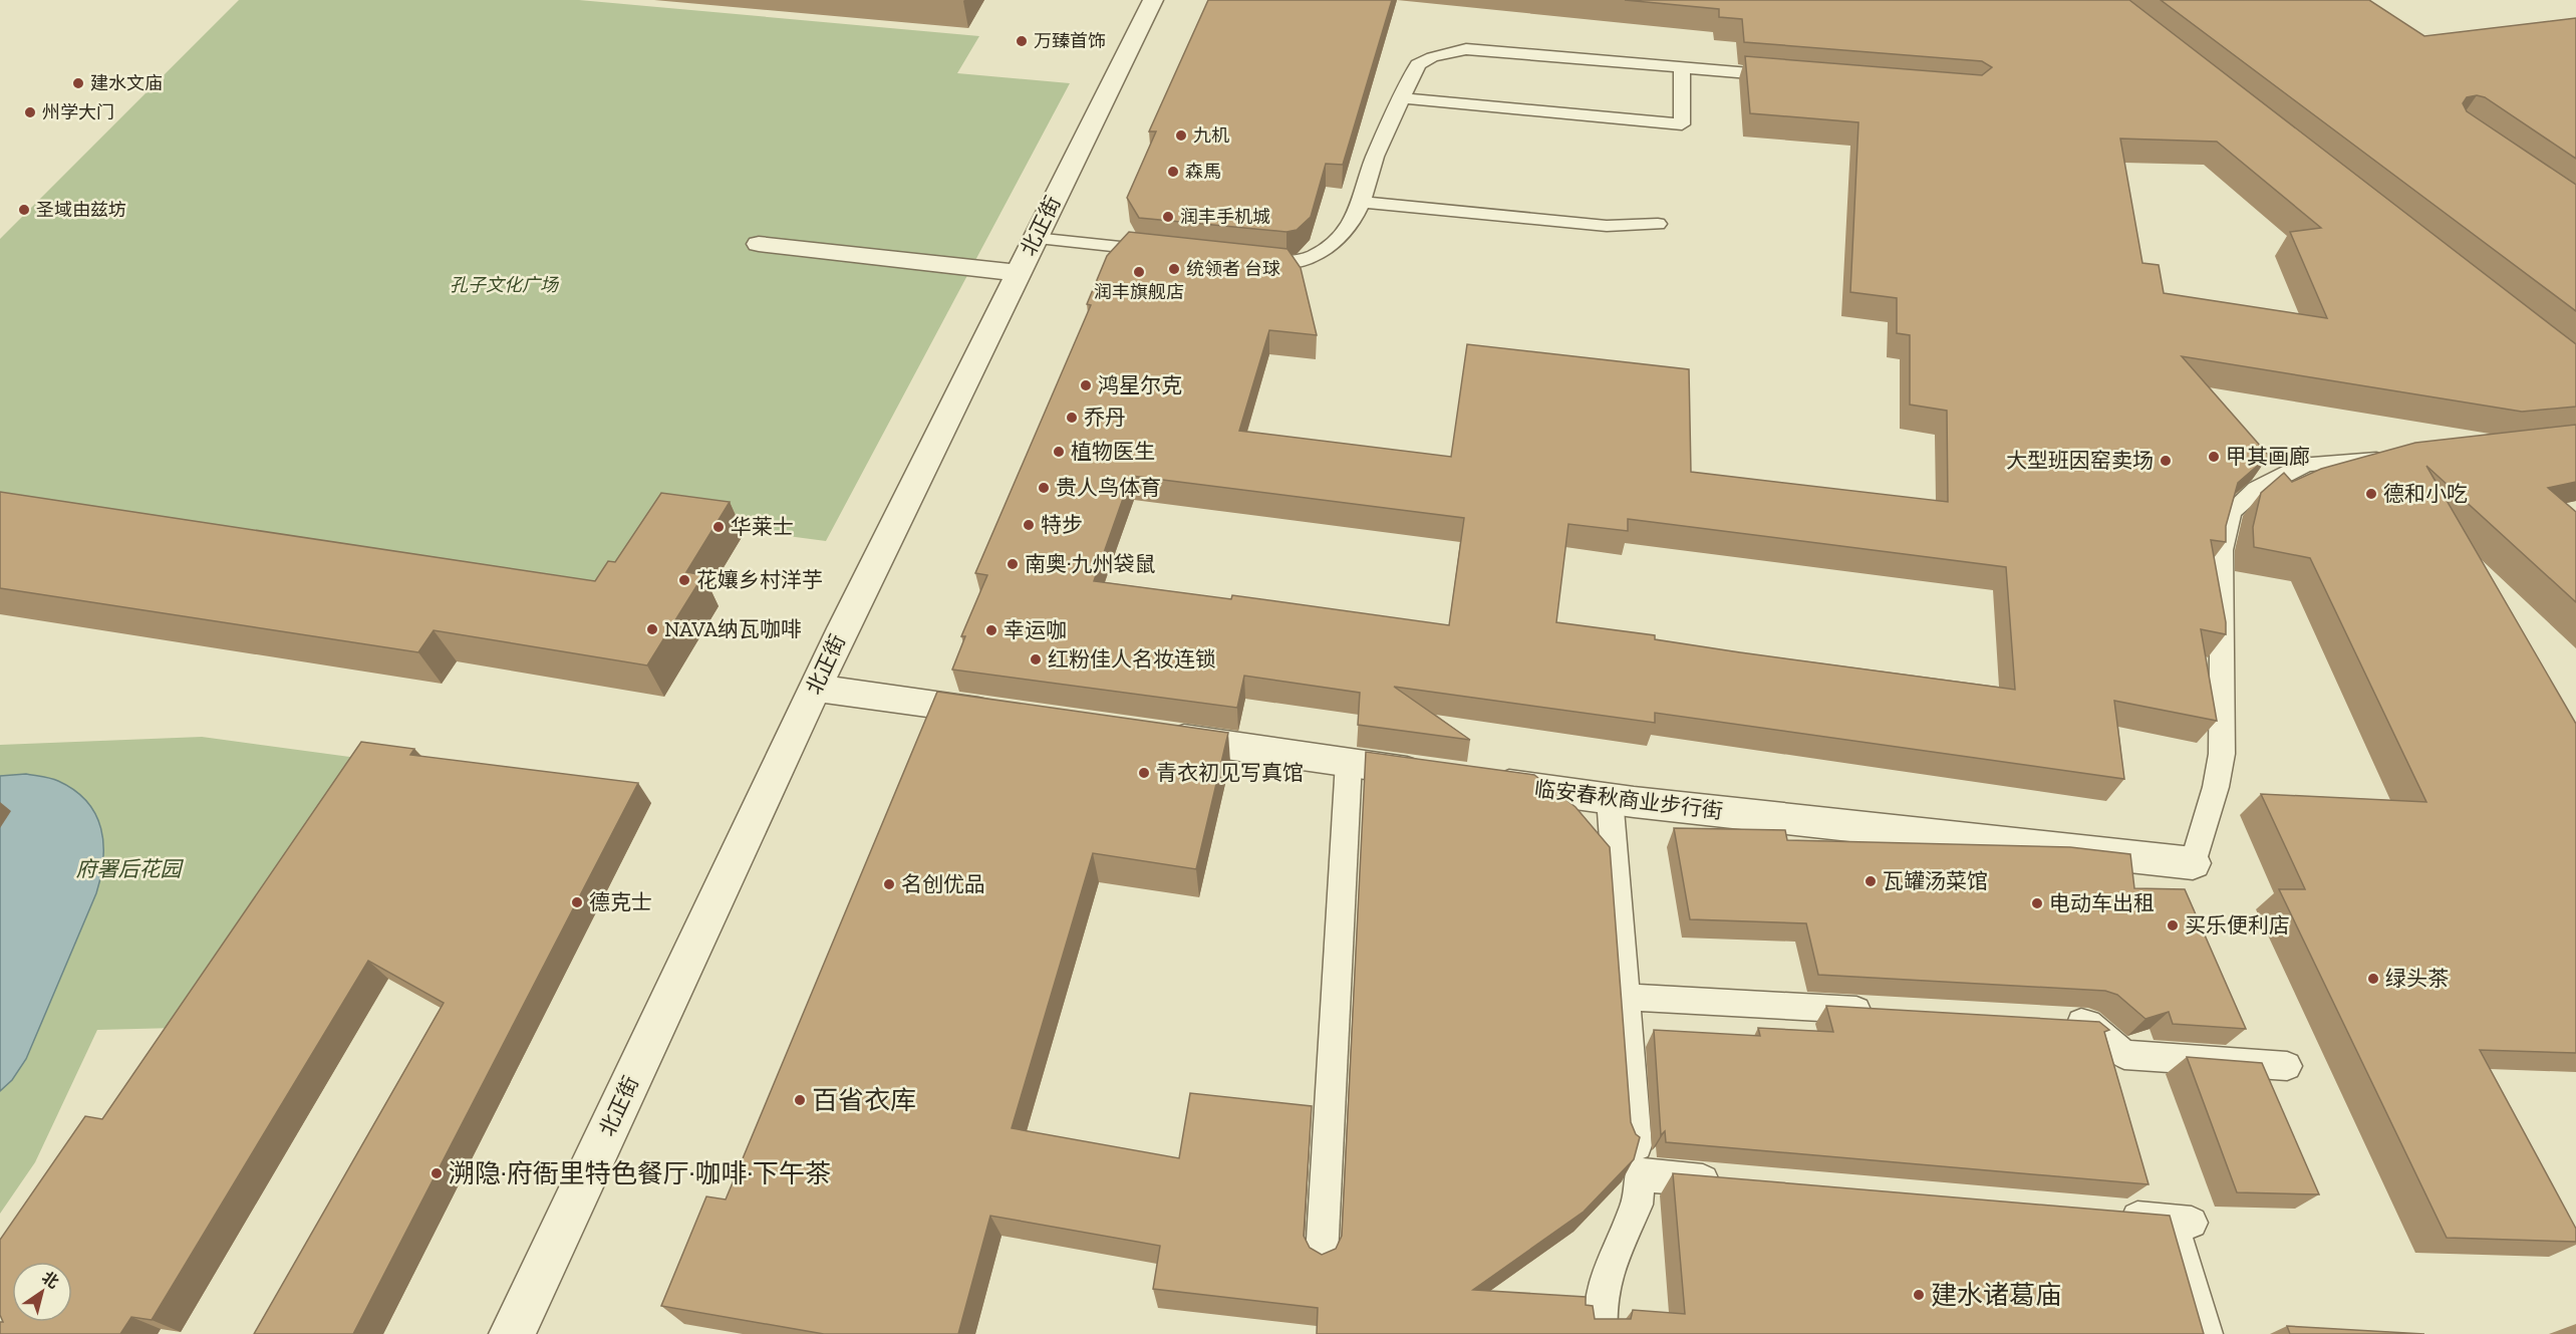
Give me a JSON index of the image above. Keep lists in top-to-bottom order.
{
  "streets": {
    "street": ["北正街", "临安春秋商业步行街"]
  },
  "parks": ["孔子文化广场", "府署后花园"],
  "places": [
    "万臻首饰",
    "建水文庙",
    "州学大门",
    "九机",
    "森馬",
    "圣域由兹坊",
    "润丰手机城",
    "统领者 台球",
    "润丰旗舰店",
    "鸿星尔克",
    "乔丹",
    "植物医生",
    "甲其画廊",
    "大型班因窑卖场",
    "贵人鸟体育",
    "德和小吃",
    "特步",
    "华莱士",
    "南奥·九州袋鼠",
    "花孃乡村洋芋",
    "NAVA纳瓦咖啡",
    "幸运咖",
    "红粉佳人名妆连锁",
    "青衣初见写真馆",
    "瓦罐汤菜馆",
    "名创优品",
    "德克士",
    "电动车出租",
    "买乐便利店",
    "绿头茶",
    "百省衣库",
    "溯隐·府衙里特色餐厅·咖啡·下午茶",
    "建水诸葛庙"
  ],
  "north": "top right"
}
